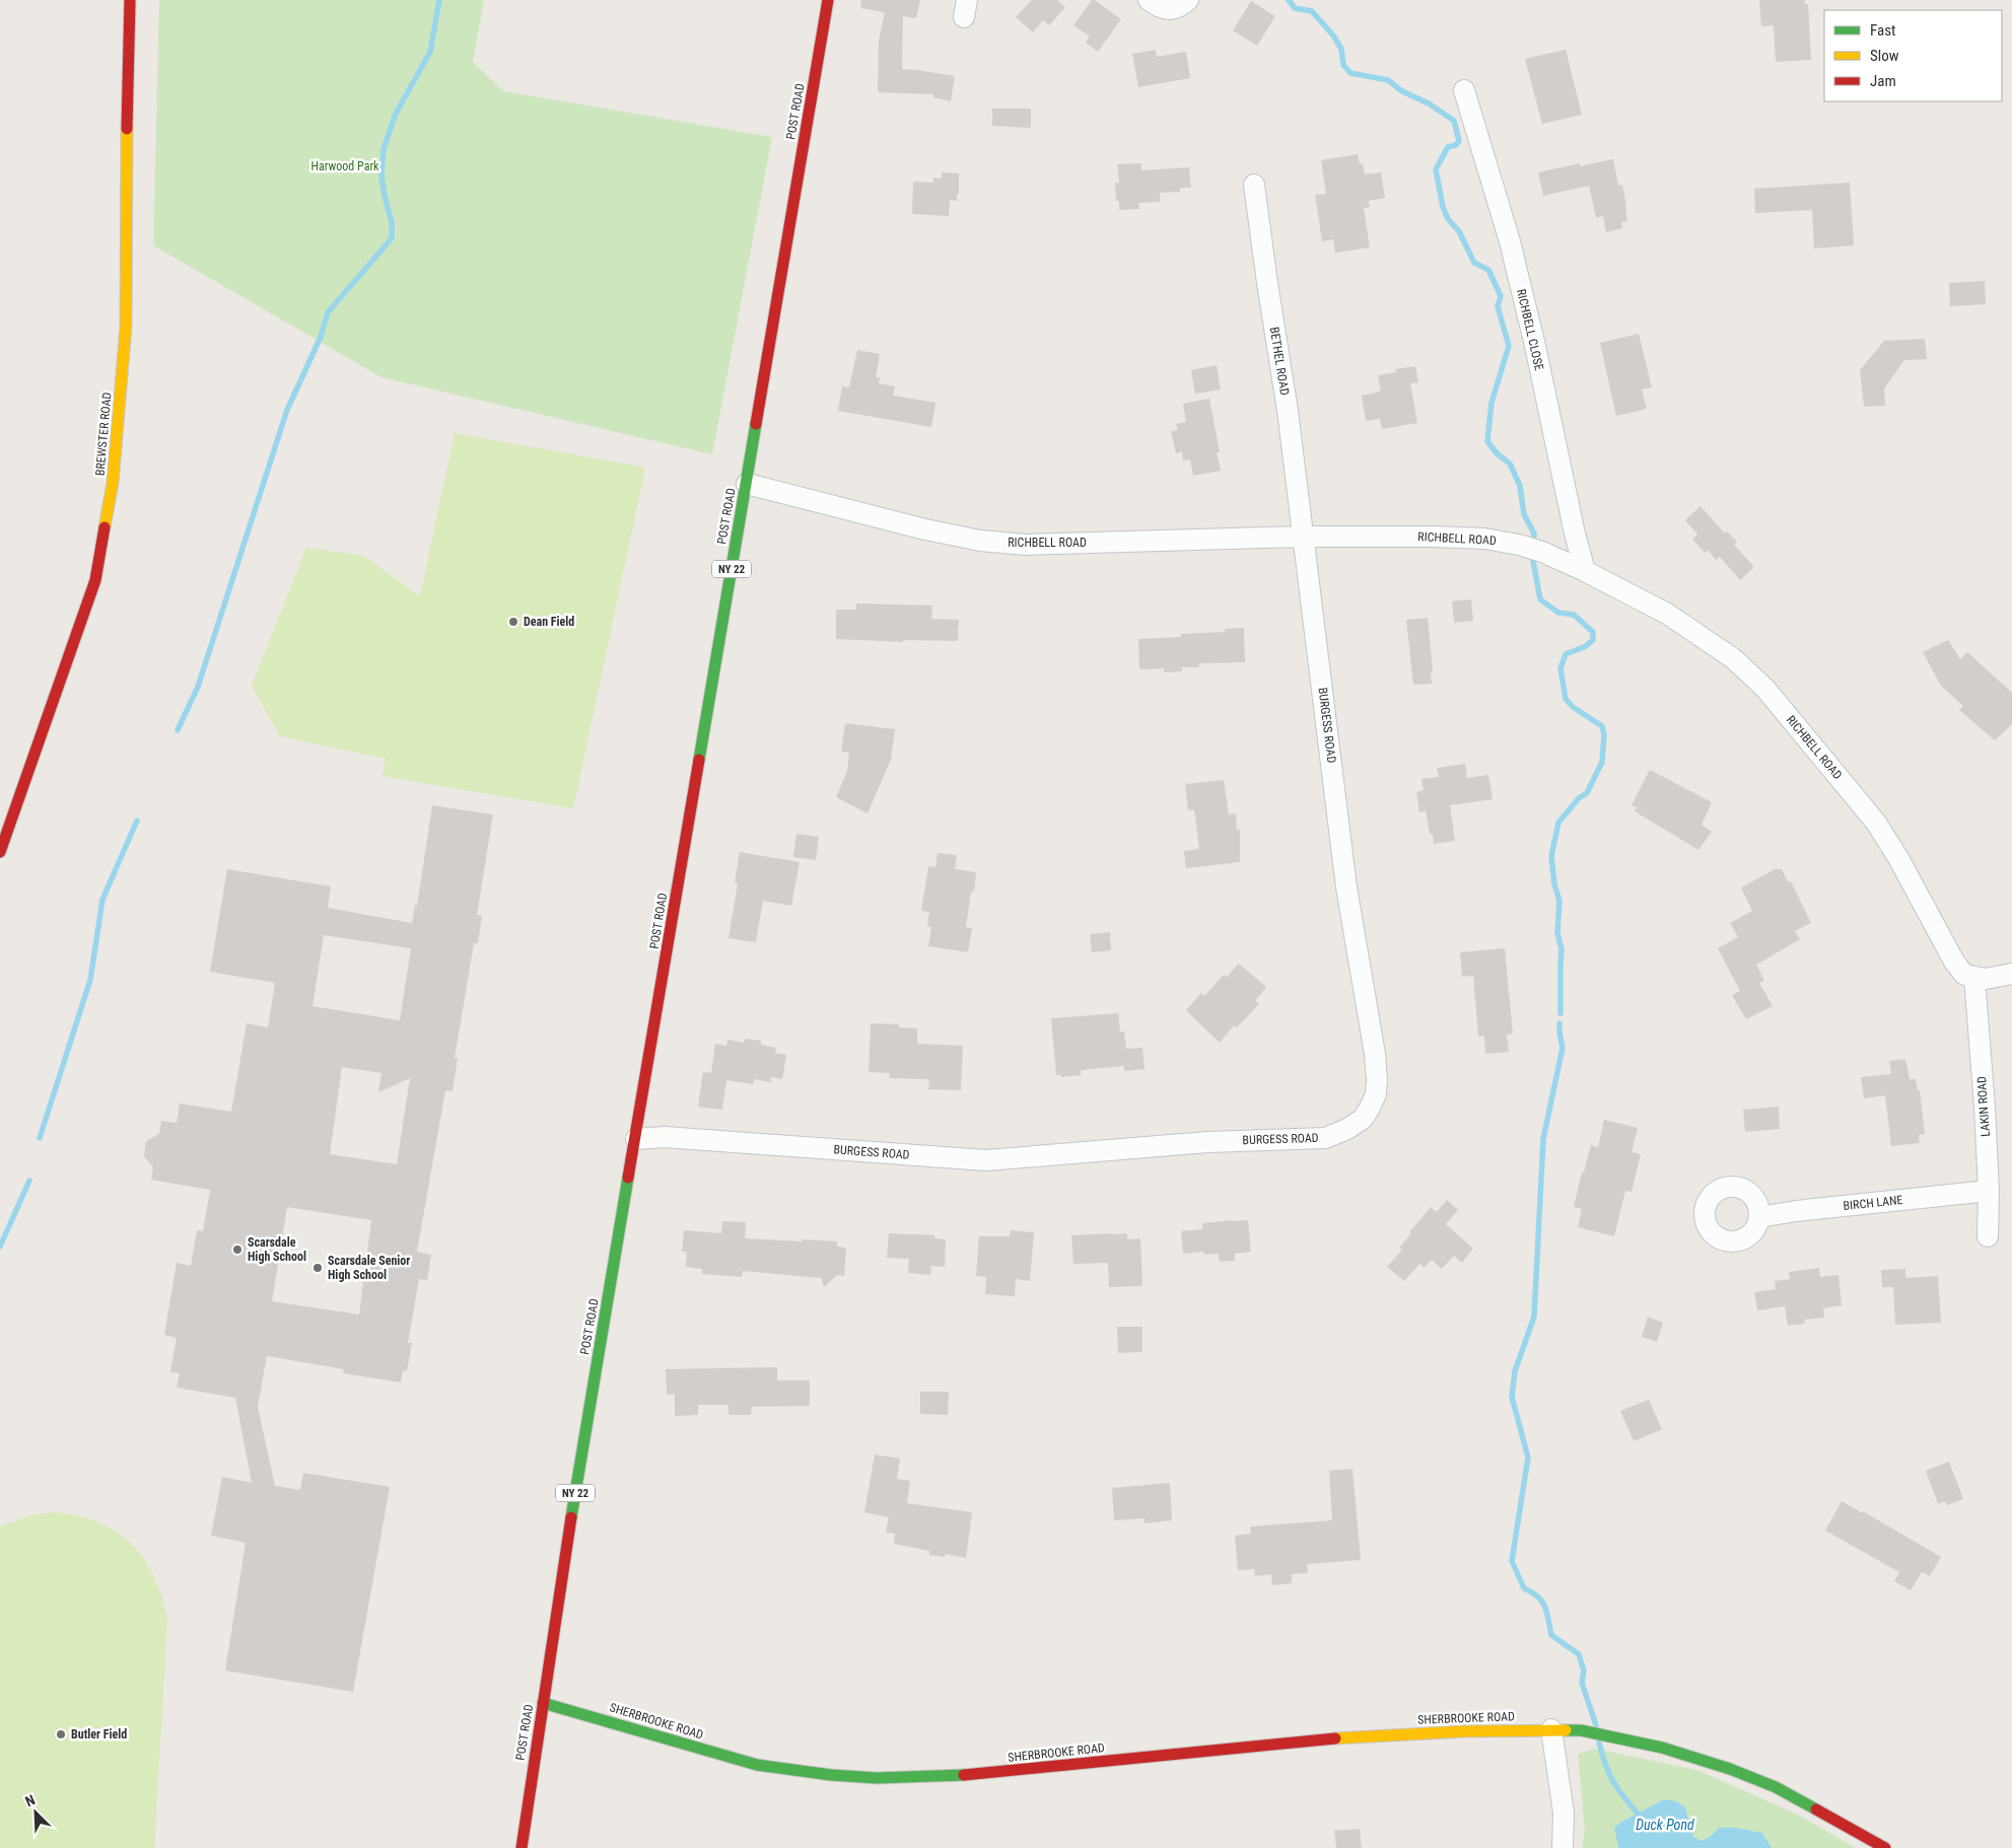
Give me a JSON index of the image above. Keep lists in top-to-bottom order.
{
  "streets": {
    "street": [
      "POST ROAD",
      "RICHBELL CLOSE",
      "BETHEL ROAD",
      "BREWSTER ROAD",
      "RICHBELL ROAD",
      "NY 22",
      "BURGESS ROAD",
      "LAKIN ROAD",
      "BIRCH LANE",
      "SHERBROOKE ROAD"
    ]
  },
  "crossings": [
    ["POST ROAD", "RICHBELL ROAD"],
    ["POST ROAD", "BURGESS ROAD"],
    ["POST ROAD", "SHERBROOKE ROAD"],
    ["RICHBELL CLOSE", "RICHBELL ROAD"],
    ["BETHEL ROAD", "RICHBELL ROAD"],
    ["BETHEL ROAD", "BURGESS ROAD"],
    ["RICHBELL ROAD", "BURGESS ROAD"],
    ["RICHBELL ROAD", "LAKIN ROAD"],
    ["LAKIN ROAD", "BIRCH LANE"]
  ],
  "water": ["Duck Pond"],
  "parks": ["Harwood Park"],
  "places": [
    "Dean Field",
    "Scarsdale High School",
    "Scarsdale Senior High School",
    "Butler Field"
  ],
  "legend": ["Fast", "Slow", "Jam"],
  "north": "top left"
}
